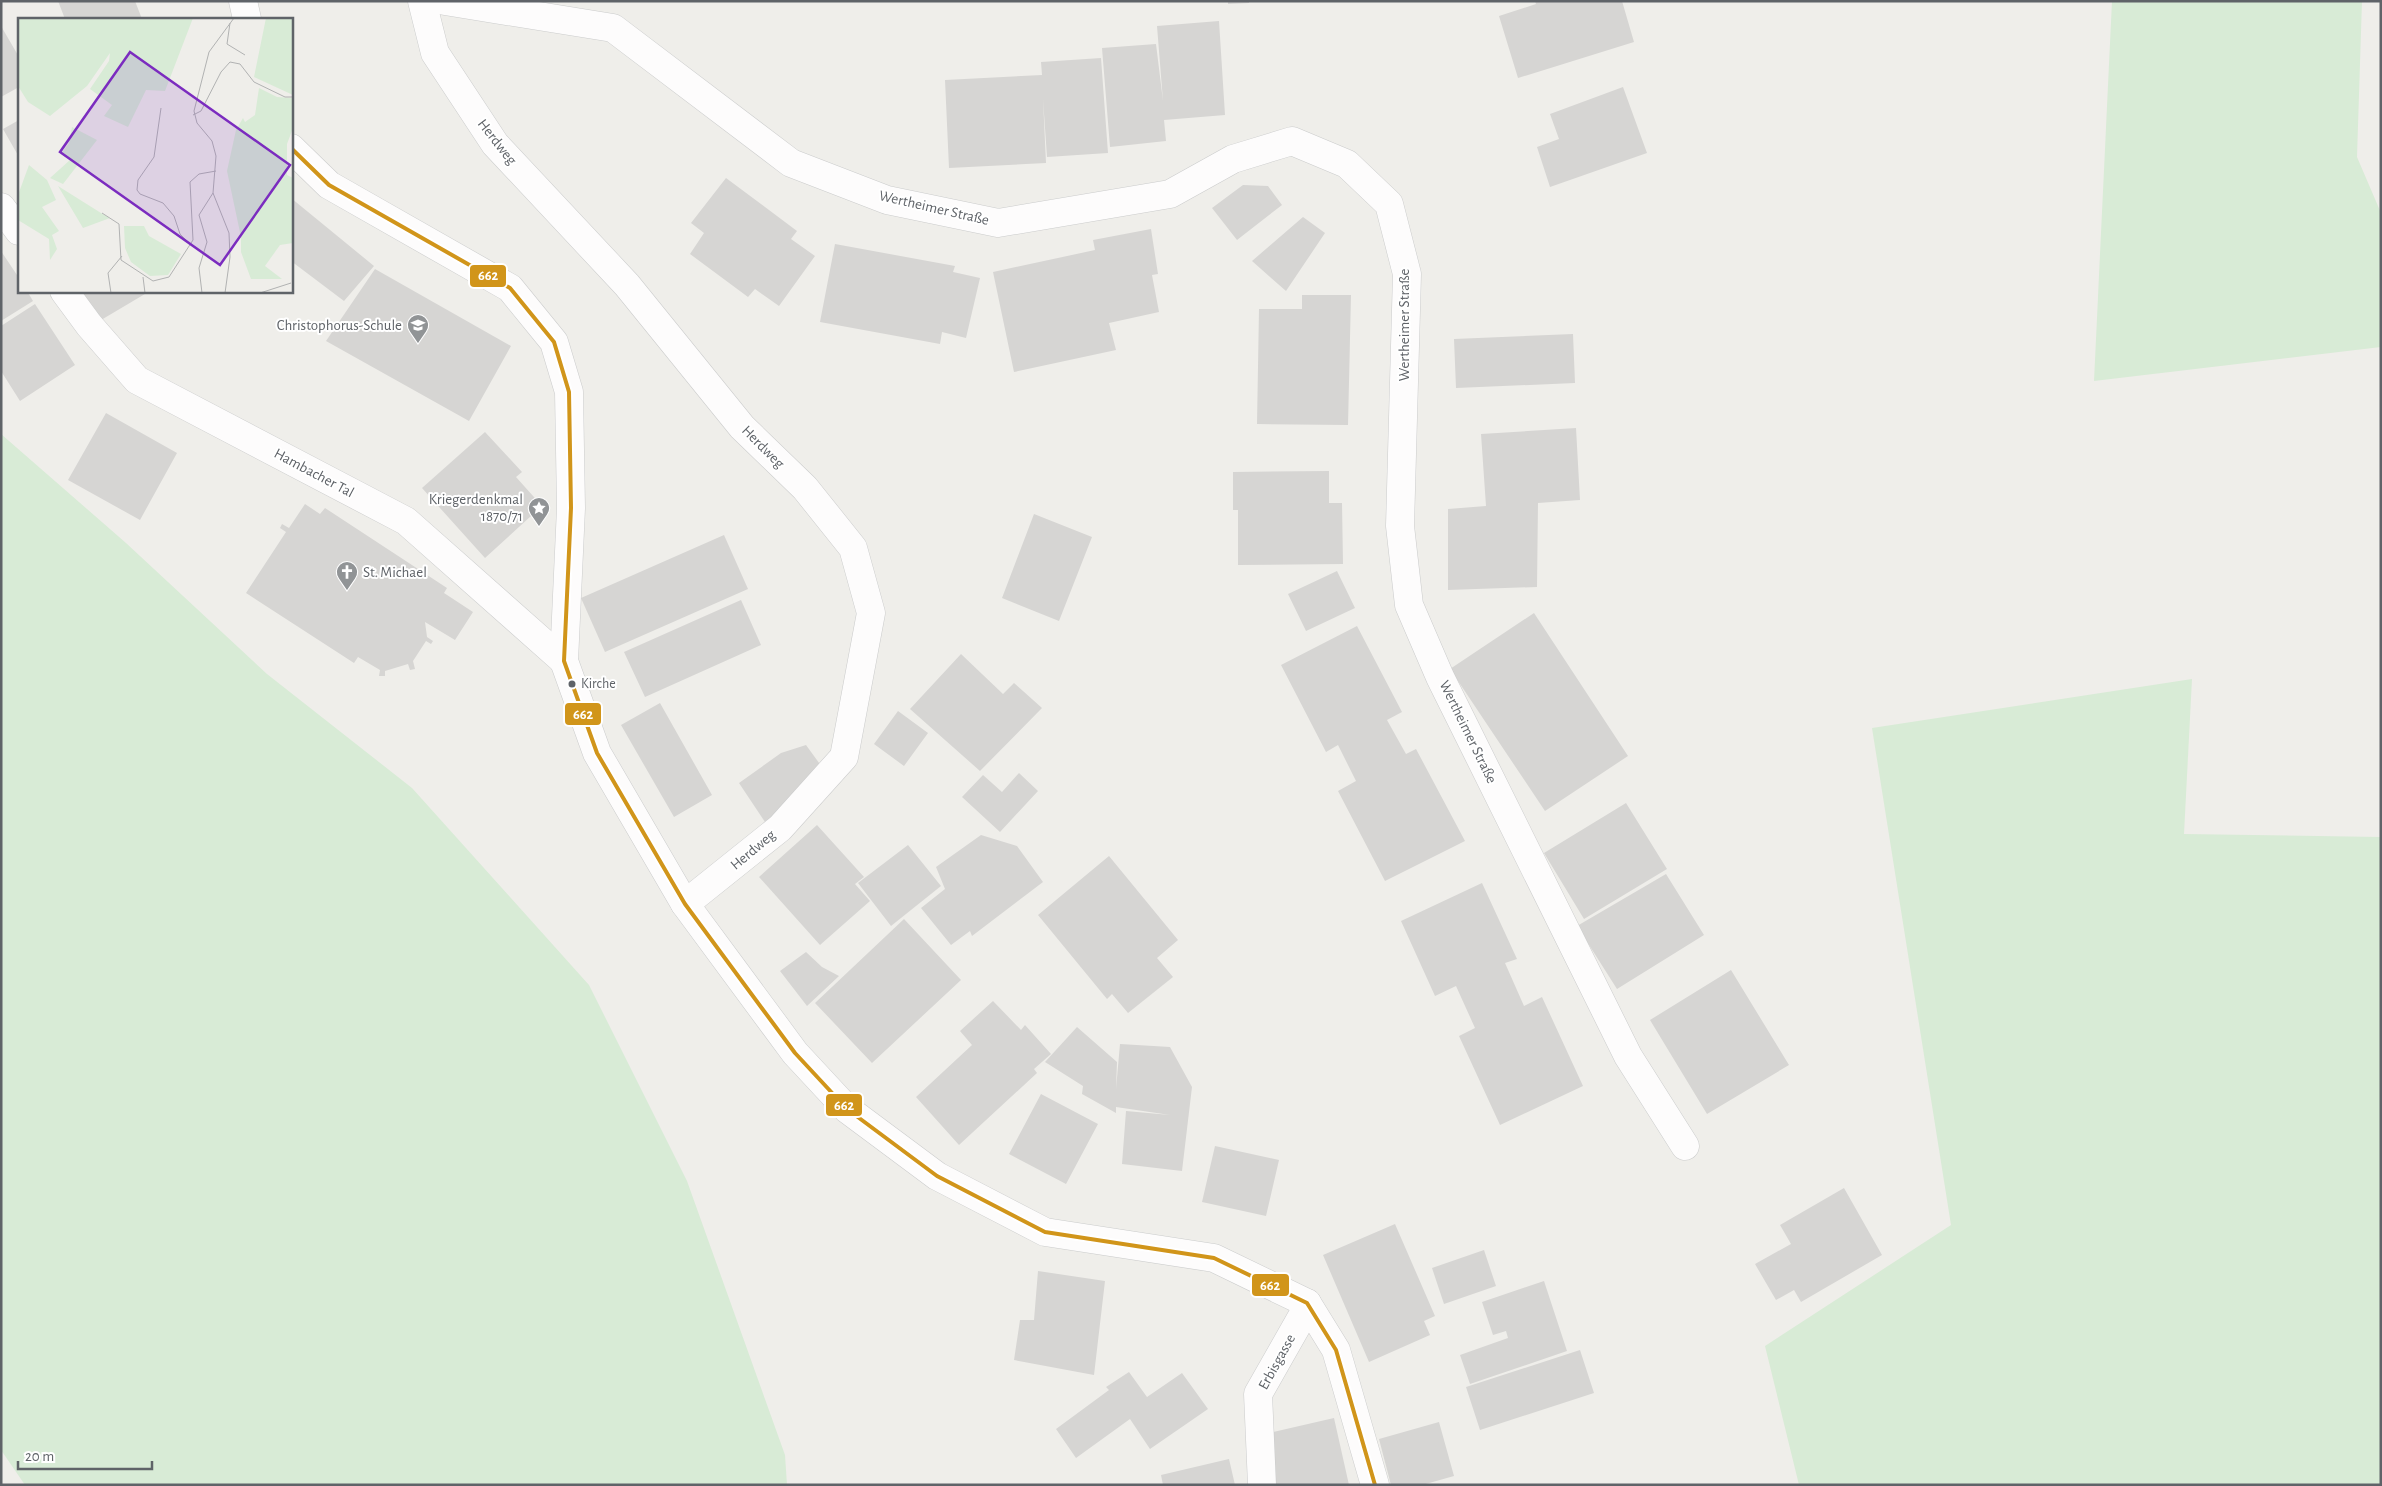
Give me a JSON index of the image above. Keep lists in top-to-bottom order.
{
  "streets": {
    "street": [
      "Herdweg",
      "Wertheimer Straße",
      "Hambacher Tal",
      "Erbisgasse"
    ]
  },
  "crossings": [
    ["Herdweg", "Hambacher Tal"],
    ["Hambacher Tal", "Erbisgasse"]
  ],
  "places": {
    "school or university": ["Christophorus-Schule"],
    "place": ["Kriegerdenkmal 1870/71"],
    "church": ["St. Michael"],
    "other": ["Kirche"]
  },
  "lines": ["transit line 662"],
  "scale_bar": "20 m"
}
